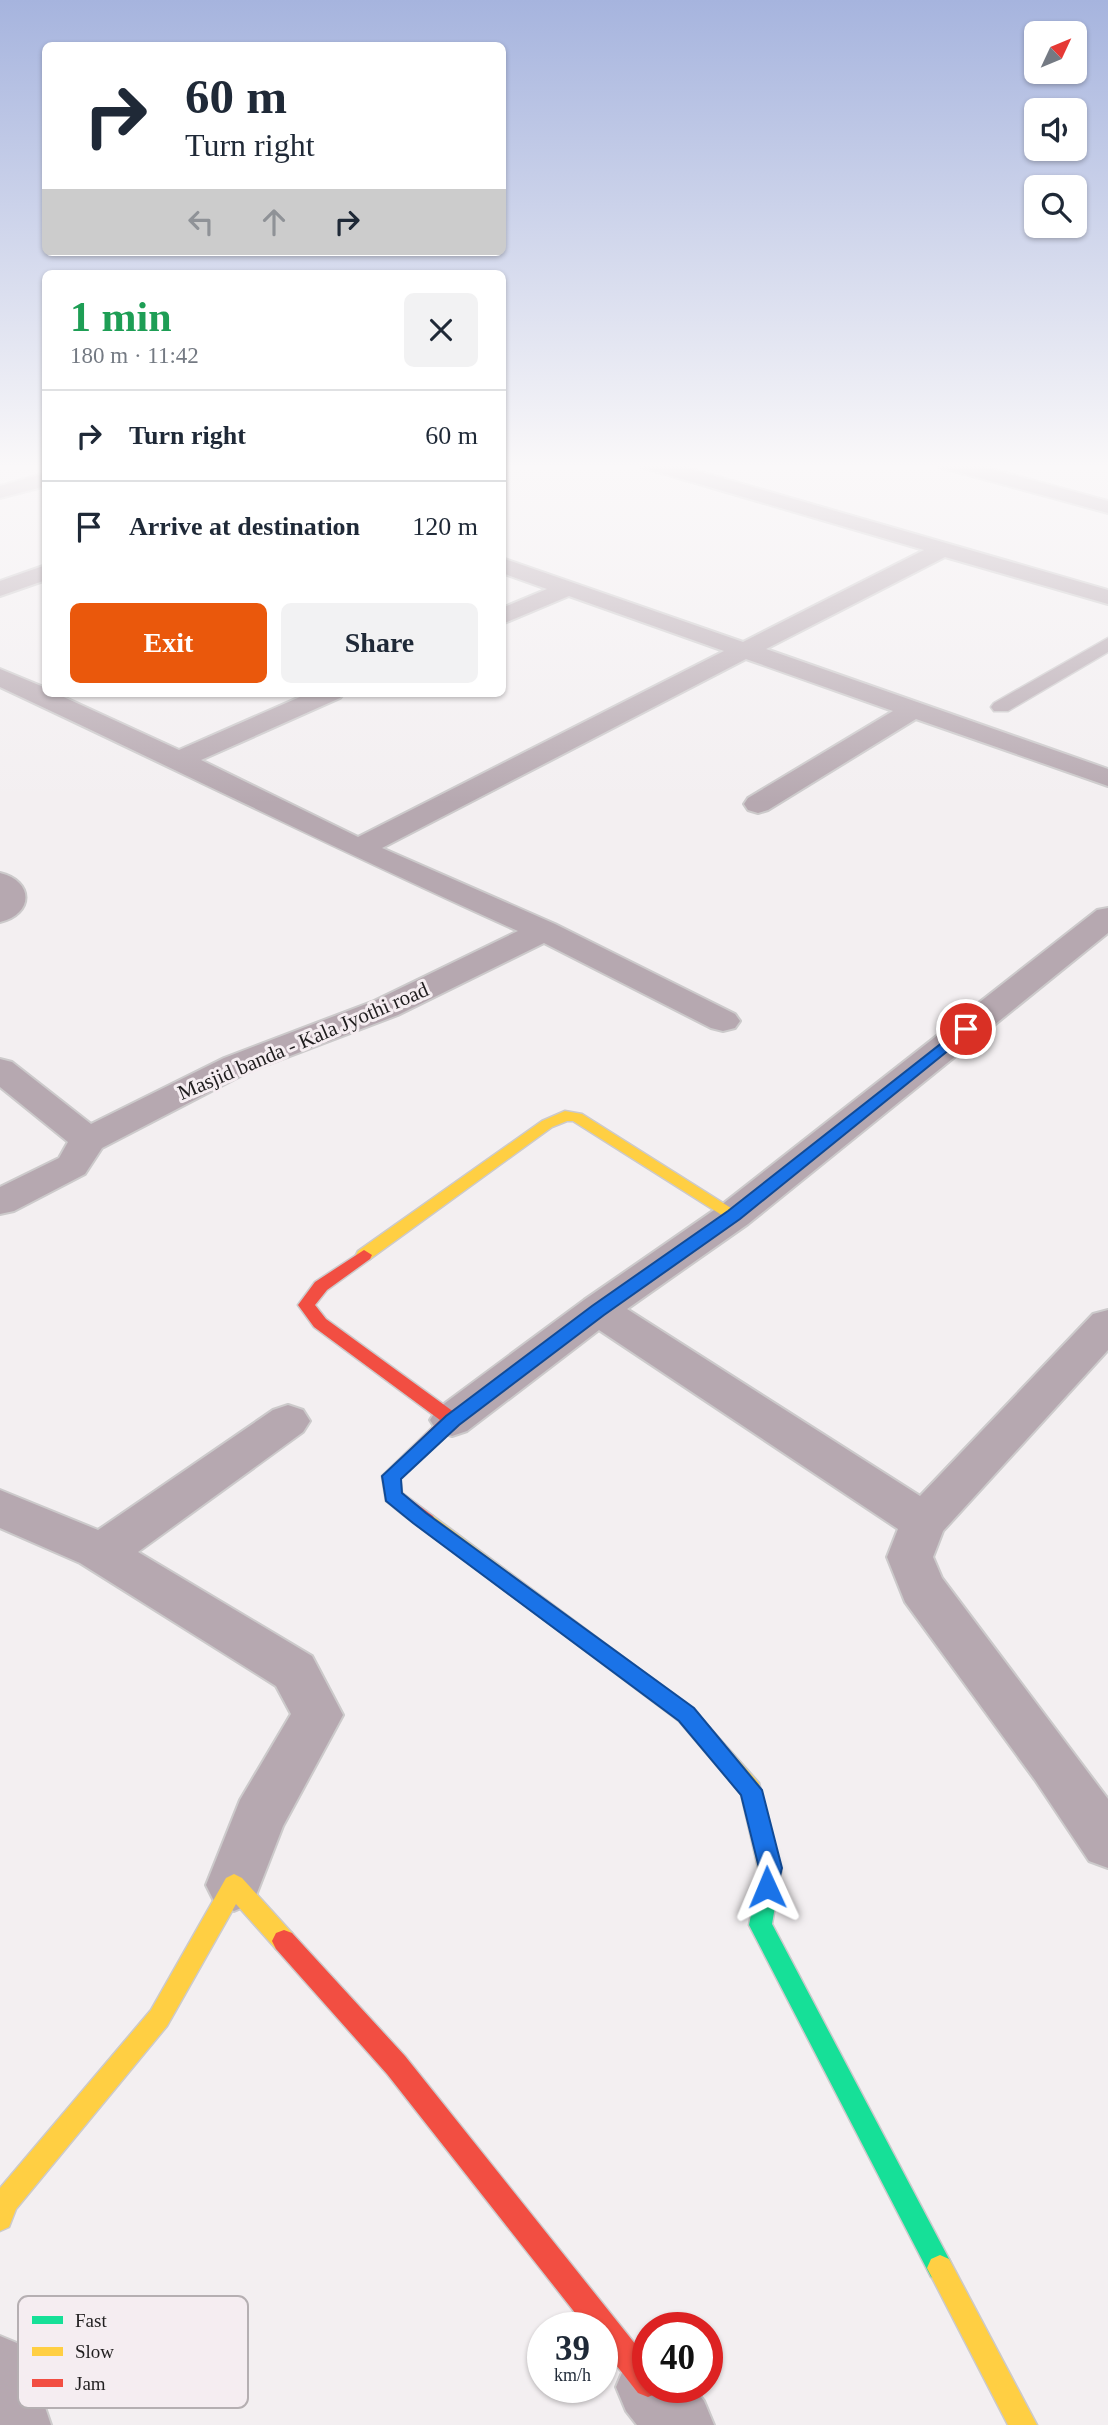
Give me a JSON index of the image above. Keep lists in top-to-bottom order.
{
  "streets": {
    "street": ["Masjid banda - Kala Jyothi road"]
  },
  "legend": ["Fast", "Slow", "Jam"],
  "north": "top right",
  "page": {
    "turn": ["60 m", "Turn right"],
    "heading": ["1 min", "180 m · 11:42"],
    "list": [
      {
        "name": "Turn right",
        "value": "60 m"
      },
      {
        "name": "Arrive at destination",
        "value": "120 m"
      }
    ],
    "buttons": ["Exit", "Share"],
    "speed": "39 km/h",
    "limit": "40"
  }
}
